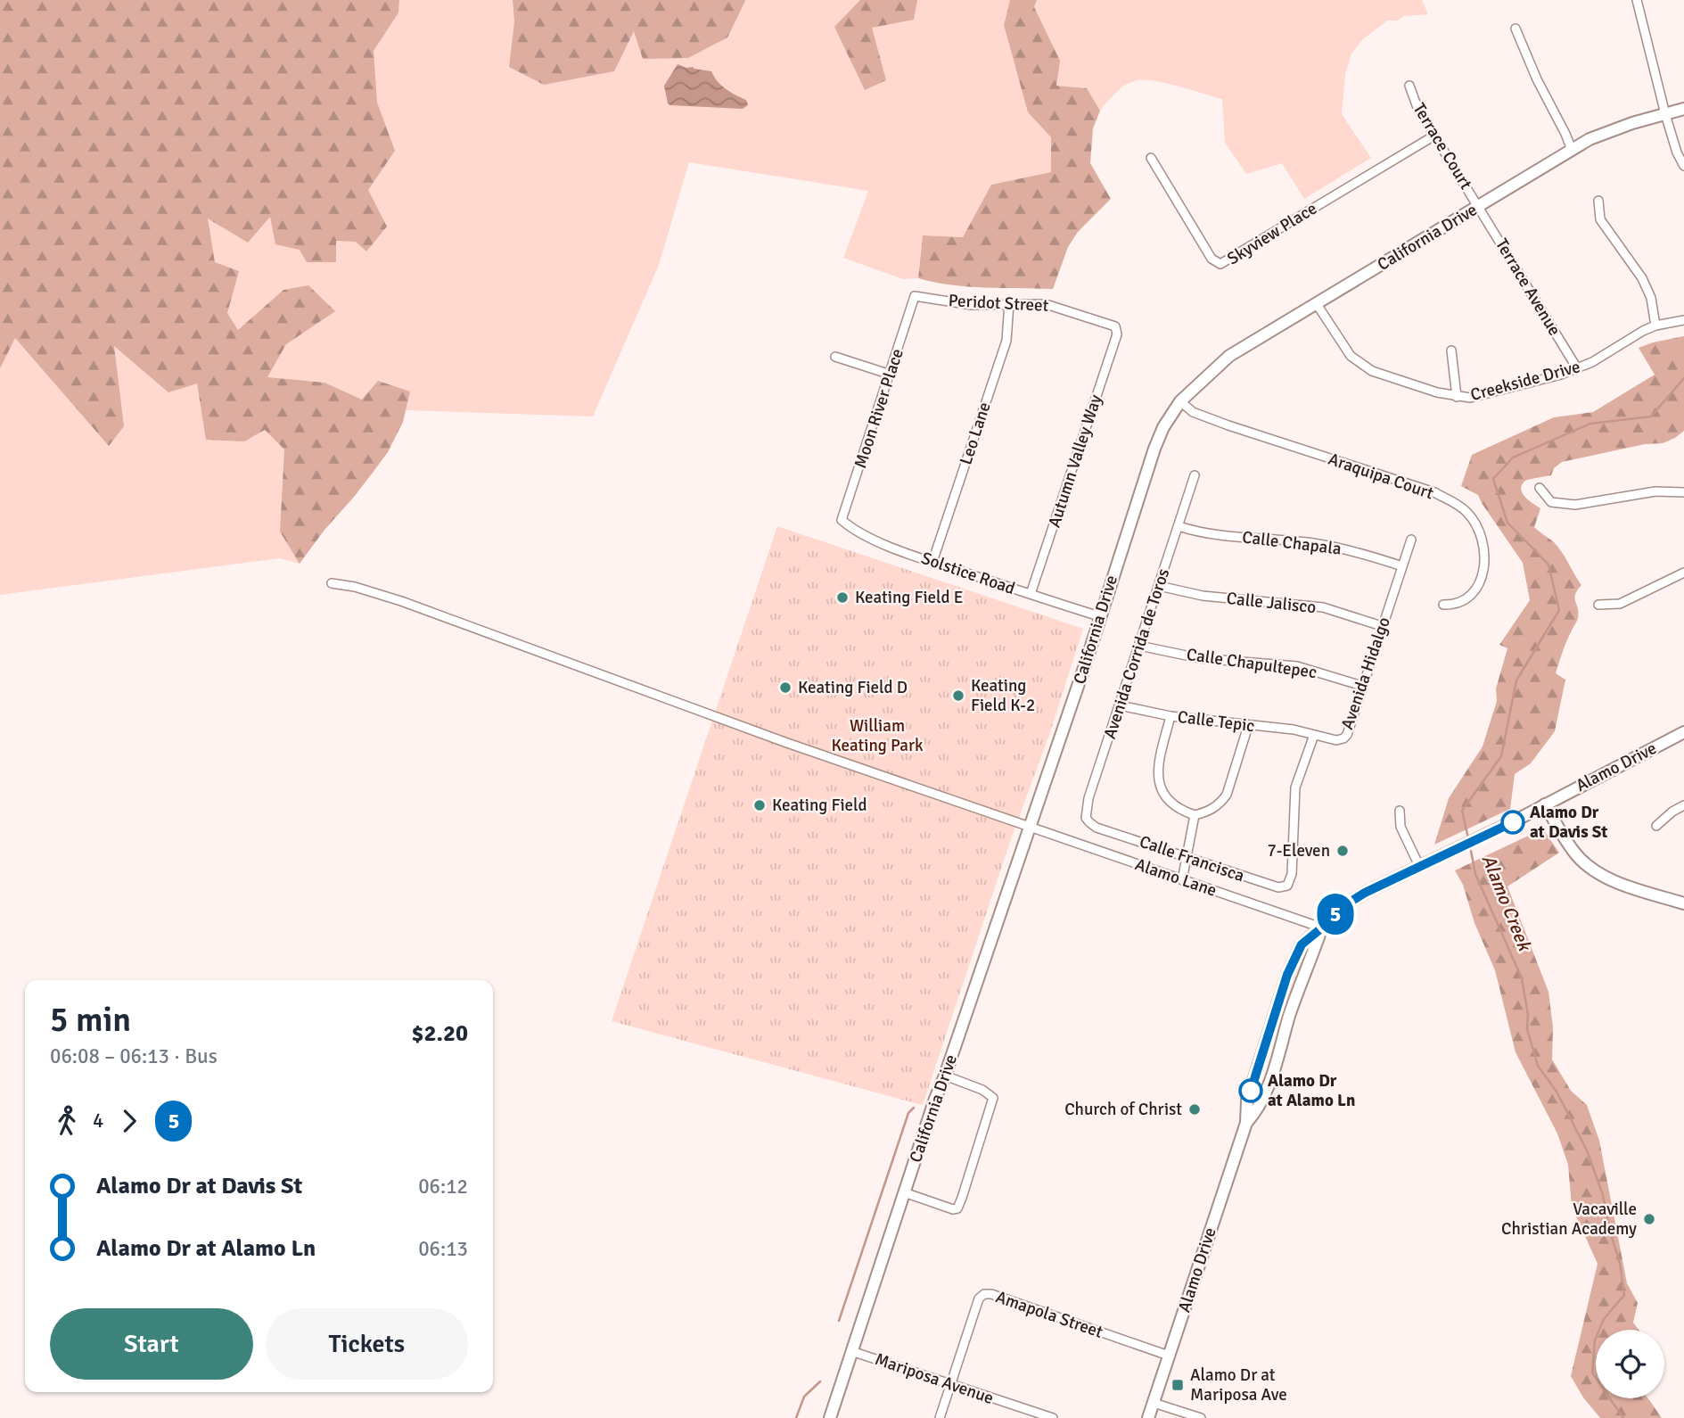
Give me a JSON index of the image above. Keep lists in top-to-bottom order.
{
  "streets": {
    "street": [
      "Terrace Court",
      "Skyview Place",
      "California Drive",
      "Terrace Avenue",
      "Peridot Street",
      "Creekside Drive",
      "Moon River Place",
      "Leo Lane",
      "Autumn Valley Way",
      "Araquipa Court",
      "Calle Chapala",
      "Solstice Road",
      "Calle Jalisco",
      "Avenida Corrida de Toros",
      "Calle Chapultepec",
      "Avenida Hidalgo",
      "Calle Tepic",
      "Alamo Drive",
      "Calle Francisca",
      "Alamo Lane",
      "Amapola Street",
      "Mariposa Avenue"
    ]
  },
  "crossings": [
    ["Terrace Court", "Skyview Place"],
    ["Terrace Court", "California Drive"],
    ["Terrace Court", "Terrace Avenue"],
    ["California Drive", "Terrace Avenue"],
    ["California Drive", "Creekside Drive"],
    ["California Drive", "Araquipa Court"],
    ["California Drive", "Solstice Road"],
    ["California Drive", "Alamo Lane"],
    ["California Drive", "Mariposa Avenue"],
    ["Terrace Avenue", "Creekside Drive"],
    ["Peridot Street", "Moon River Place"],
    ["Peridot Street", "Leo Lane"],
    ["Peridot Street", "Autumn Valley Way"],
    ["Moon River Place", "Solstice Road"],
    ["Leo Lane", "Solstice Road"],
    ["Autumn Valley Way", "Solstice Road"],
    ["Calle Chapala", "Avenida Corrida de Toros"],
    ["Calle Chapala", "Avenida Hidalgo"],
    ["Calle Jalisco", "Avenida Corrida de Toros"],
    ["Calle Jalisco", "Avenida Hidalgo"],
    ["Avenida Corrida de Toros", "Calle Chapultepec"],
    ["Avenida Corrida de Toros", "Calle Tepic"],
    ["Avenida Corrida de Toros", "Calle Francisca"],
    ["Calle Chapultepec", "Avenida Hidalgo"],
    ["Avenida Hidalgo", "Calle Tepic"],
    ["Avenida Hidalgo", "Calle Francisca"],
    ["Alamo Drive", "Alamo Lane"],
    ["Alamo Drive", "Amapola Street"],
    ["Amapola Street", "Mariposa Avenue"]
  ],
  "water": ["Alamo Creek"],
  "parks": ["William Keating Park"],
  "places": {
    "other": [
      "Keating Field E",
      "Keating Field D",
      "Keating Field K-2",
      "Keating Field",
      "Alamo Dr at Davis St",
      "7-Eleven",
      "Alamo Dr at Alamo Ln",
      "Church of Christ",
      "Vacaville Christian Academy"
    ],
    "transit": ["Alamo Dr at Mariposa Ave"]
  },
  "lines": ["bus line 5"],
  "page": {
    "on_map": "5",
    "heading": ["5 min", "06:08 – 06:13 · Bus", "$2.20"],
    "legs": ["4", "5"],
    "list": [
      {
        "name": "Alamo Dr at Davis St",
        "value": "06:12"
      },
      {
        "name": "Alamo Dr at Alamo Ln",
        "value": "06:13"
      }
    ],
    "buttons": ["Start", "Tickets"]
  }
}
